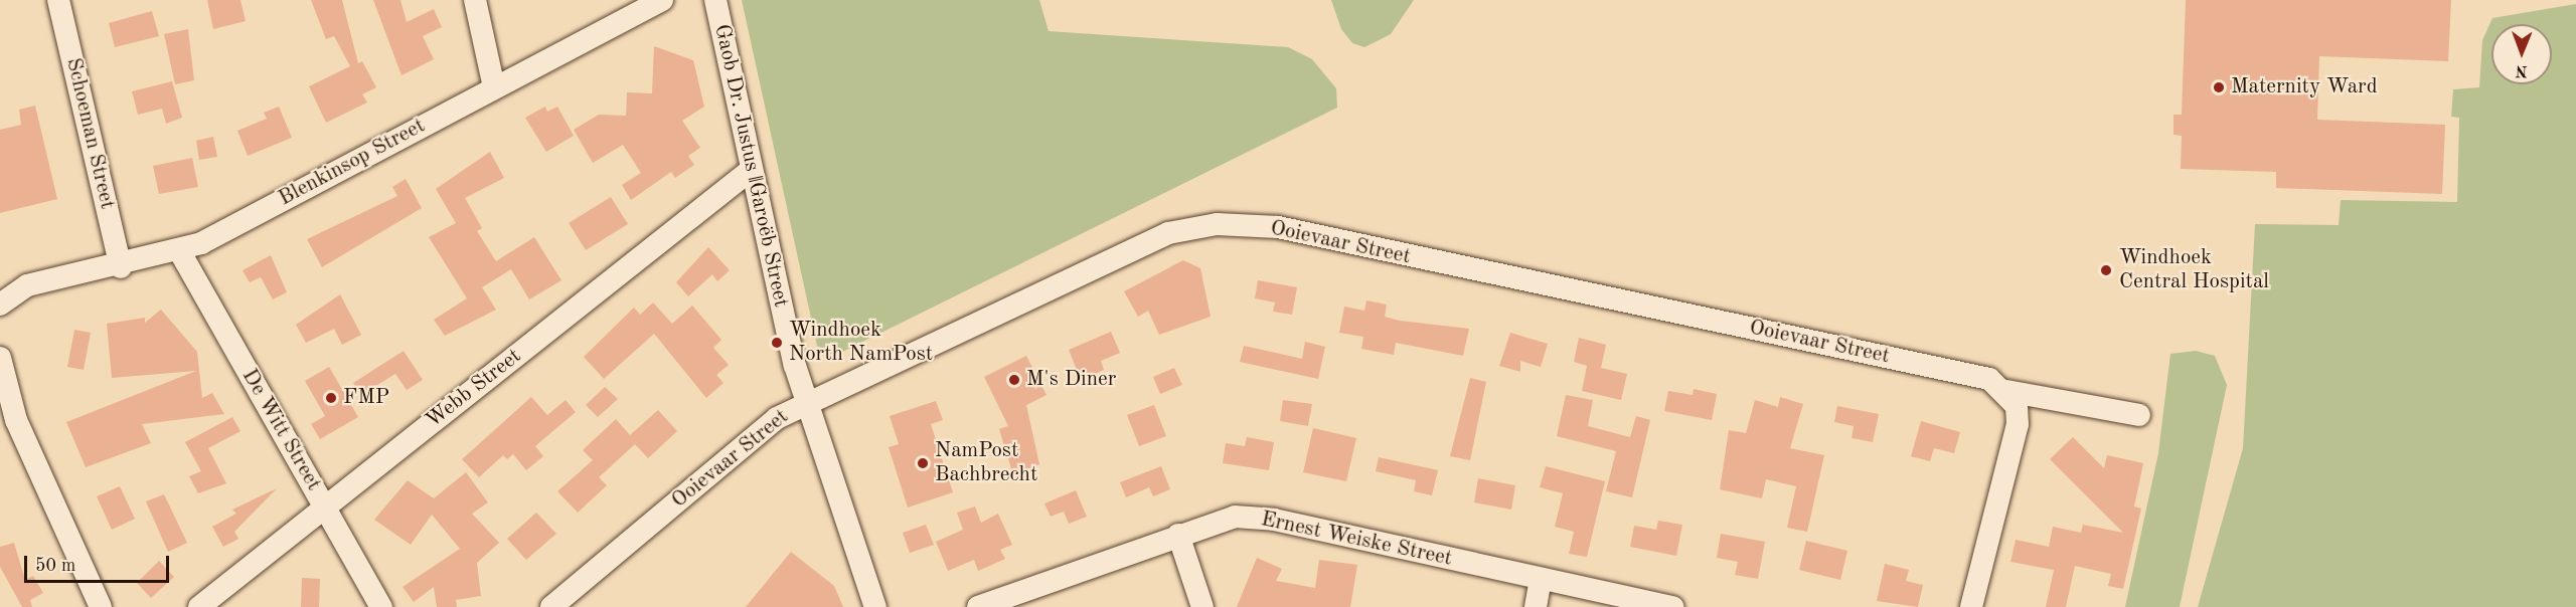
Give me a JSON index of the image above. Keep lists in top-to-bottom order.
{
  "streets": {
    "street": [
      "Schoeman Street",
      "Blenkinsop Street",
      "Gaob Dr. Justus ǁGaroëb Street",
      "Ooievaar Street",
      "Webb Street",
      "De Witt Street",
      "Ernest Weiske Street"
    ]
  },
  "crossings": [
    ["Schoeman Street", "Blenkinsop Street"],
    ["Blenkinsop Street", "De Witt Street"],
    ["Gaob Dr. Justus ǁGaroëb Street", "Ooievaar Street"],
    ["Gaob Dr. Justus ǁGaroëb Street", "Webb Street"],
    ["Webb Street", "De Witt Street"]
  ],
  "places": [
    "Maternity Ward",
    "Windhoek Central Hospital",
    "Windhoek North NamPost",
    "M's Diner",
    "FMP",
    "NamPost Bachbrecht"
  ],
  "scale_bar": "50 m",
  "north": "bottom"
}
